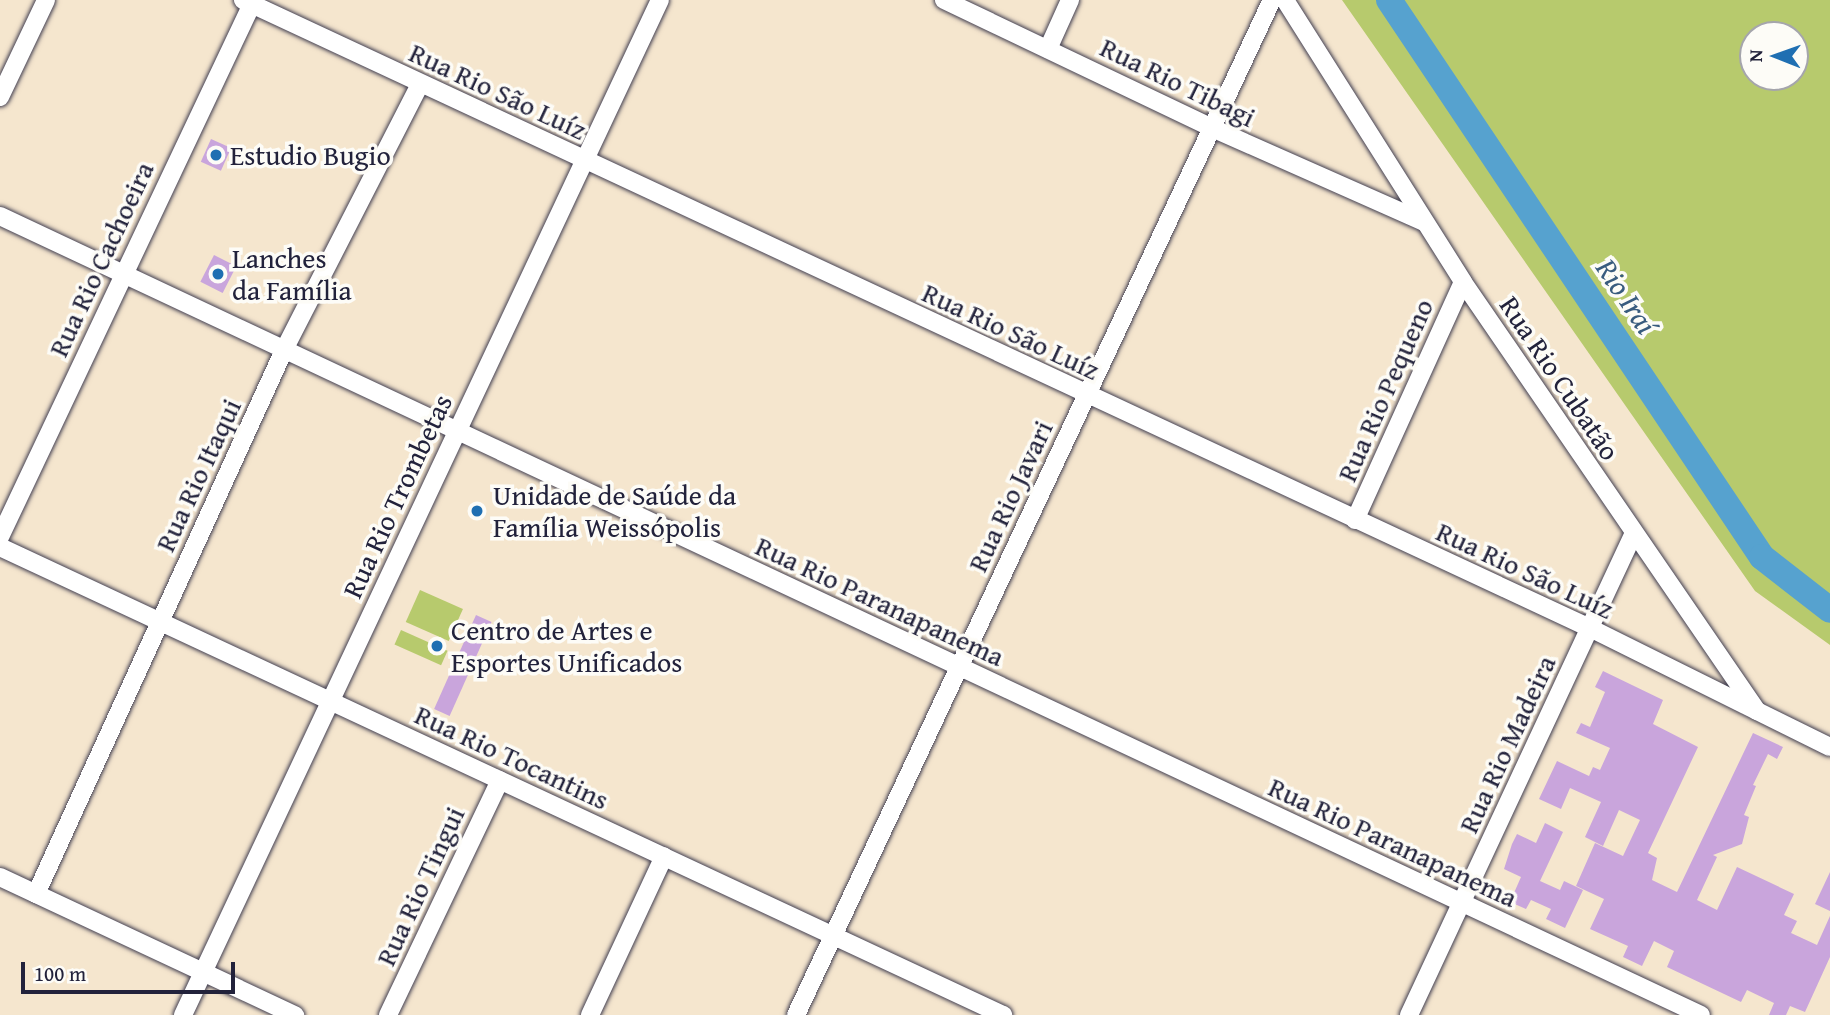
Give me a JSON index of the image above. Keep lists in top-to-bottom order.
{
  "streets": {
    "street": [
      "Rua Rio Tibagi",
      "Rua Rio São Luíz",
      "Rua Rio Cachoeira",
      "Rua Rio Cubatão",
      "Rua Rio Pequeno",
      "Rua Rio Itaqui",
      "Rua Rio Trombetas",
      "Rua Rio Javari",
      "Rua Rio Paranapanema",
      "Rua Rio Madeira",
      "Rua Rio Tocantins",
      "Rua Rio Tingui"
    ]
  },
  "crossings": [
    ["Rua Rio Tibagi", "Rua Rio Cubatão"],
    ["Rua Rio Tibagi", "Rua Rio Javari"],
    ["Rua Rio São Luíz", "Rua Rio Cachoeira"],
    ["Rua Rio São Luíz", "Rua Rio Cubatão"],
    ["Rua Rio São Luíz", "Rua Rio Pequeno"],
    ["Rua Rio São Luíz", "Rua Rio Itaqui"],
    ["Rua Rio São Luíz", "Rua Rio Trombetas"],
    ["Rua Rio São Luíz", "Rua Rio Javari"],
    ["Rua Rio São Luíz", "Rua Rio Madeira"],
    ["Rua Rio Cachoeira", "Rua Rio Paranapanema"],
    ["Rua Rio Cubatão", "Rua Rio Pequeno"],
    ["Rua Rio Cubatão", "Rua Rio Madeira"],
    ["Rua Rio Itaqui", "Rua Rio Paranapanema"],
    ["Rua Rio Itaqui", "Rua Rio Tocantins"],
    ["Rua Rio Trombetas", "Rua Rio Paranapanema"],
    ["Rua Rio Trombetas", "Rua Rio Tocantins"],
    ["Rua Rio Javari", "Rua Rio Paranapanema"],
    ["Rua Rio Javari", "Rua Rio Tocantins"],
    ["Rua Rio Paranapanema", "Rua Rio Madeira"],
    ["Rua Rio Tocantins", "Rua Rio Tingui"]
  ],
  "water": ["Rio Iraí"],
  "places": [
    "Estudio Bugio",
    "Lanches da Família",
    "Unidade de Saúde da Família Weissópolis",
    "Centro de Artes e Esportes Unificados"
  ],
  "scale_bar": "100 m",
  "north": "left"
}
